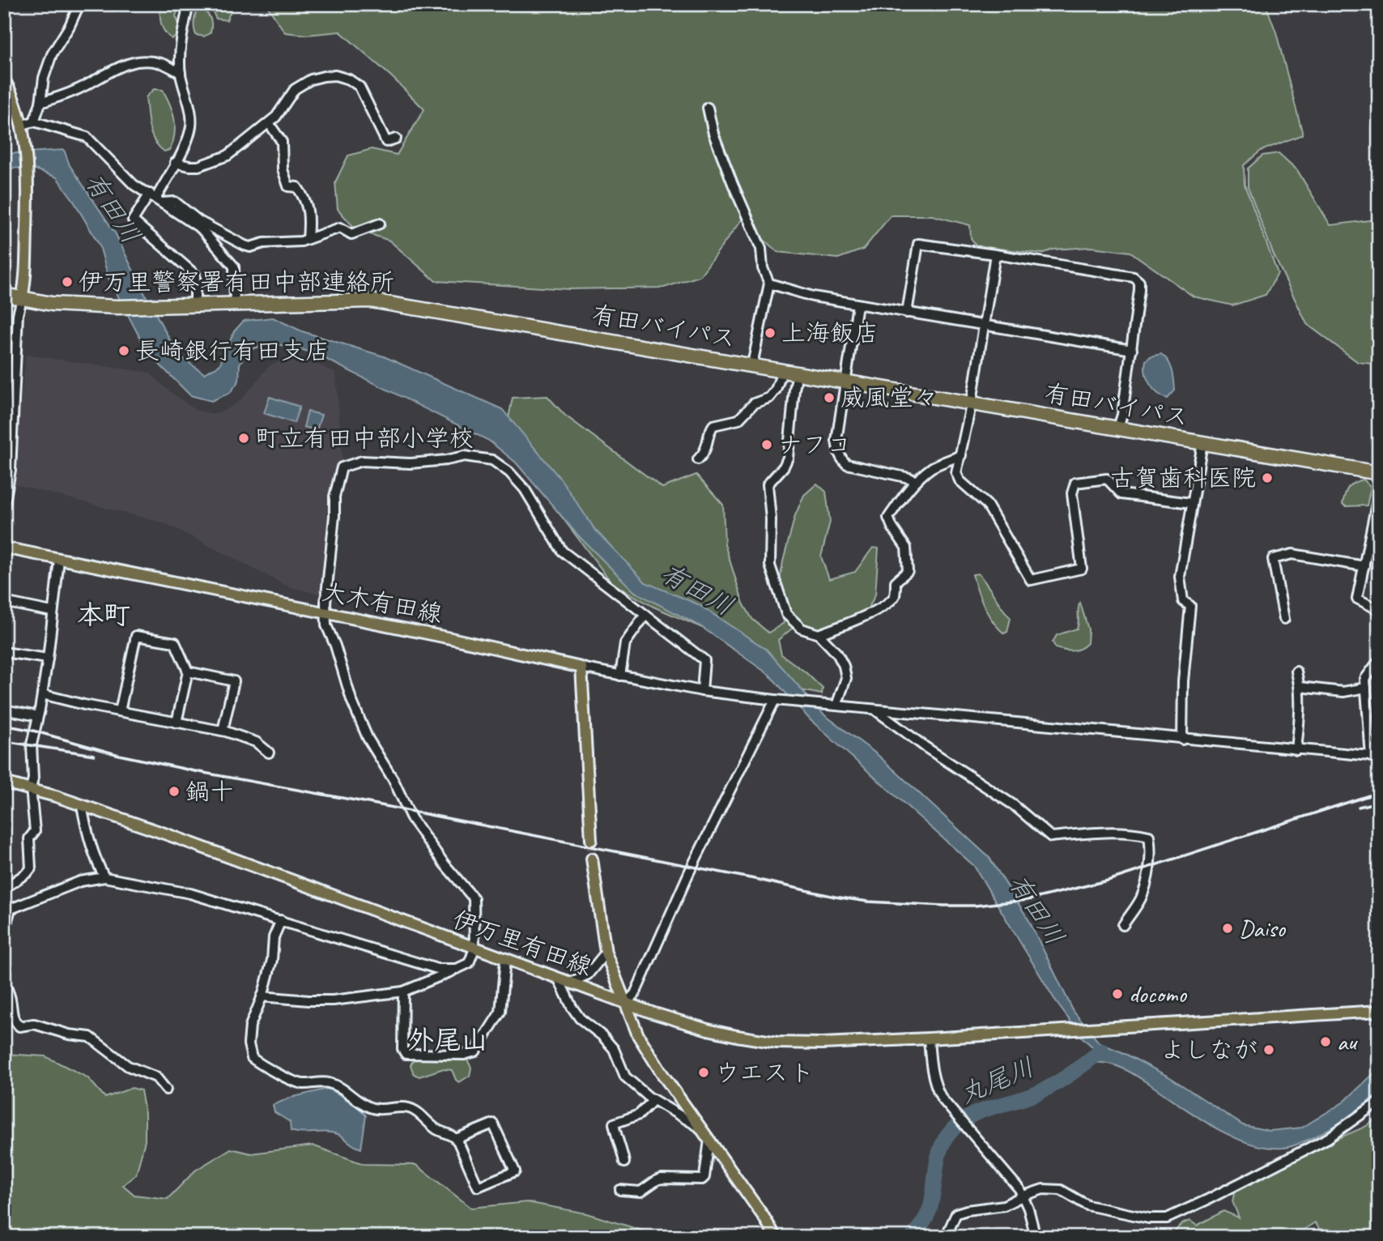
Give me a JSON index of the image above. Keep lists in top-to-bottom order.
{
  "streets": {
    "highway": ["有田バイパス"],
    "main road": ["大木有田線", "伊万里有田線"]
  },
  "districts": ["本町", "外尾山"],
  "water": ["有田川", "丸尾川"],
  "places": [
    "伊万里警察署有田中部連絡所",
    "上海飯店",
    "長崎銀行有田支店",
    "威風堂々",
    "町立有田中部小学校",
    "ナフコ",
    "古賀歯科医院",
    "鍋十",
    "Daiso",
    "docomo",
    "au",
    "よしなが",
    "ウエスト"
  ]
}
